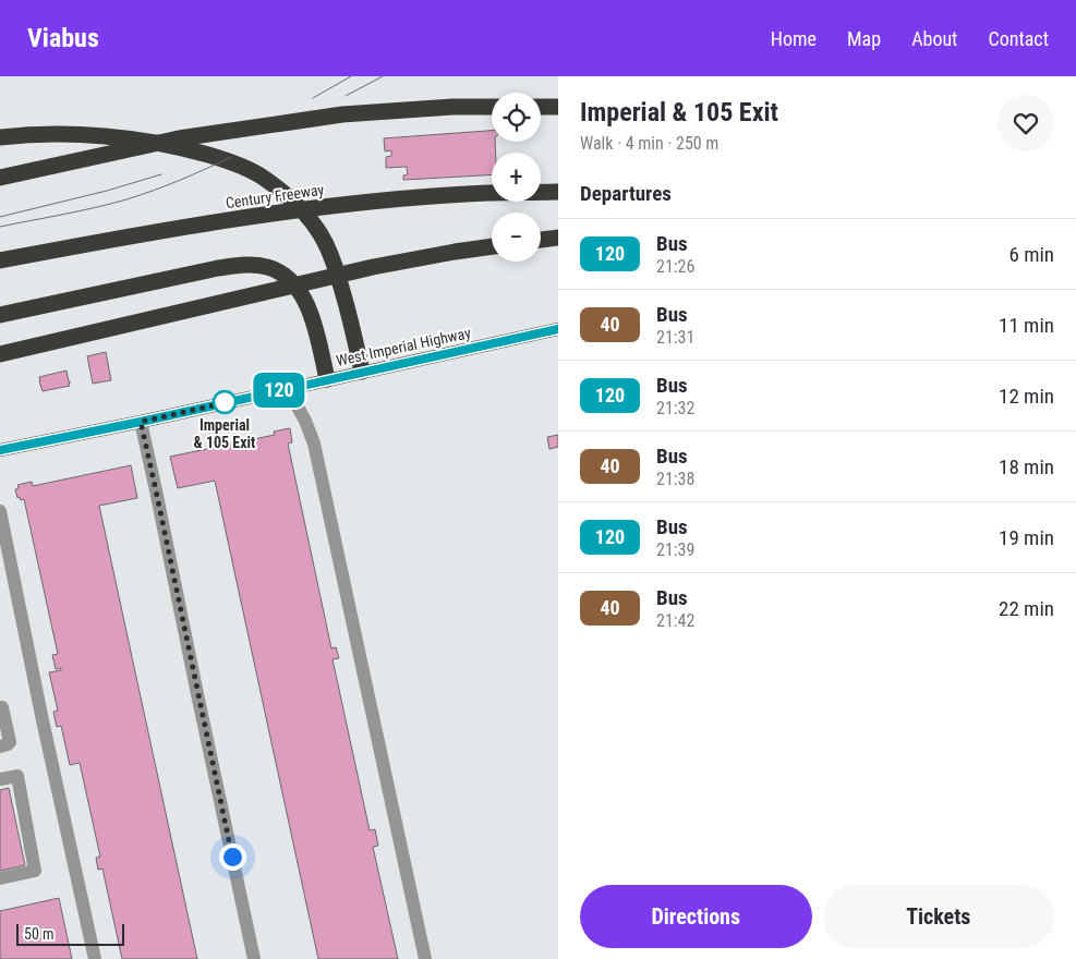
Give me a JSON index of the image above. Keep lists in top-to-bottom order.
{
  "streets": {
    "highway": ["Century Freeway"],
    "main road": ["West Imperial Highway"]
  },
  "places": ["Imperial & 105 Exit"],
  "lines": ["bus line 120"],
  "scale_bar": "50 m",
  "page": {
    "header": "Viabus",
    "nav": [
      "Home",
      "Map",
      "About",
      "Contact"
    ],
    "on_map": "120",
    "heading": [
      ["Imperial & 105 Exit", "Walk · 4 min · 250 m"],
      "Departures"
    ],
    "map_buttons": ["+", "−"],
    "list": [
      {
        "mark": "120",
        "name": "Bus",
        "note": "21:26",
        "value": "6 min"
      },
      {
        "mark": "40",
        "name": "Bus",
        "note": "21:31",
        "value": "11 min"
      },
      {
        "mark": "120",
        "name": "Bus",
        "note": "21:32",
        "value": "12 min"
      },
      {
        "mark": "40",
        "name": "Bus",
        "note": "21:38",
        "value": "18 min"
      },
      {
        "mark": "120",
        "name": "Bus",
        "note": "21:39",
        "value": "19 min"
      },
      {
        "mark": "40",
        "name": "Bus",
        "note": "21:42",
        "value": "22 min"
      }
    ],
    "buttons": ["Directions", "Tickets"],
    "scale": "50 m"
  }
}
